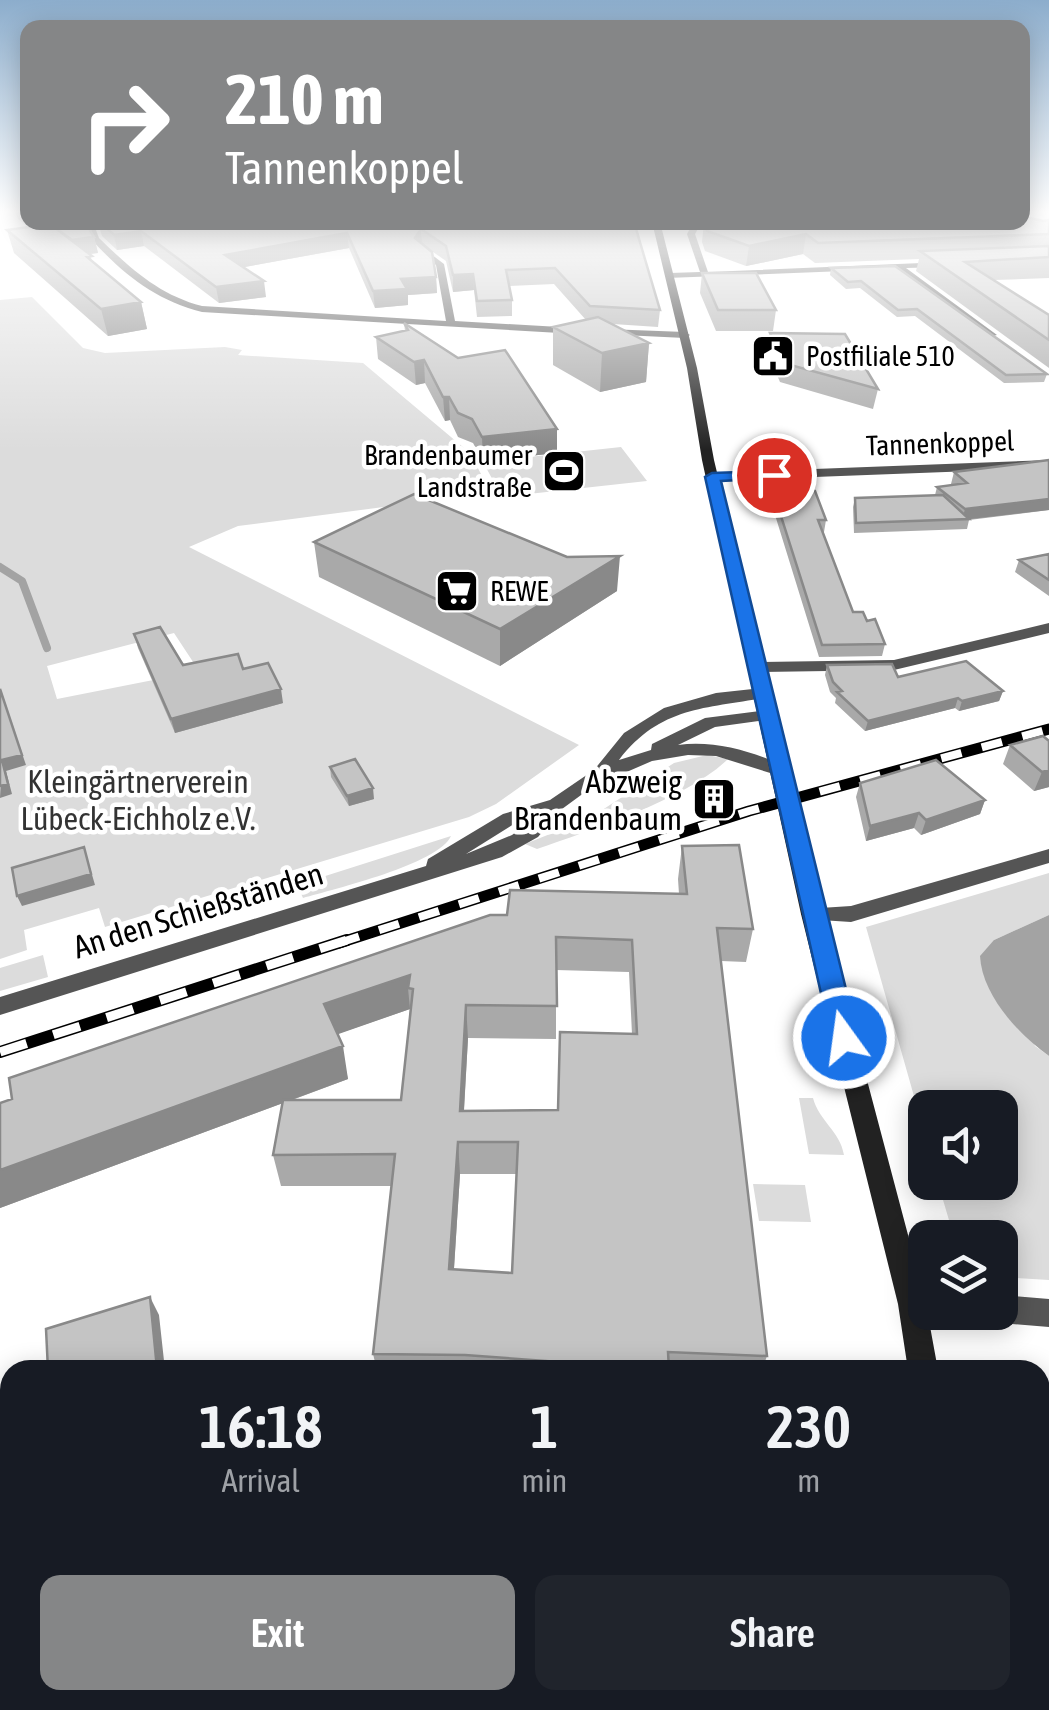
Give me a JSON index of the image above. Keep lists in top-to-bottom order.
{
  "streets": {
    "street": ["Tannenkoppel", "An den Schießständen"]
  },
  "parks": ["Kleingärtnerverein Lübeck-Eichholz e.V."],
  "places": {
    "public building": ["Postfiliale 510"],
    "sports": ["Brandenbaumer Landstraße"],
    "supermarket": ["REWE"],
    "building": ["Abzweig Brandenbaum"]
  },
  "page": {
    "turn": ["210 m", "Tannenkoppel"],
    "eta": [
      "16:18",
      "Arrival",
      "1",
      "min",
      "230",
      "m"
    ],
    "buttons": ["Exit", "Share"]
  }
}
